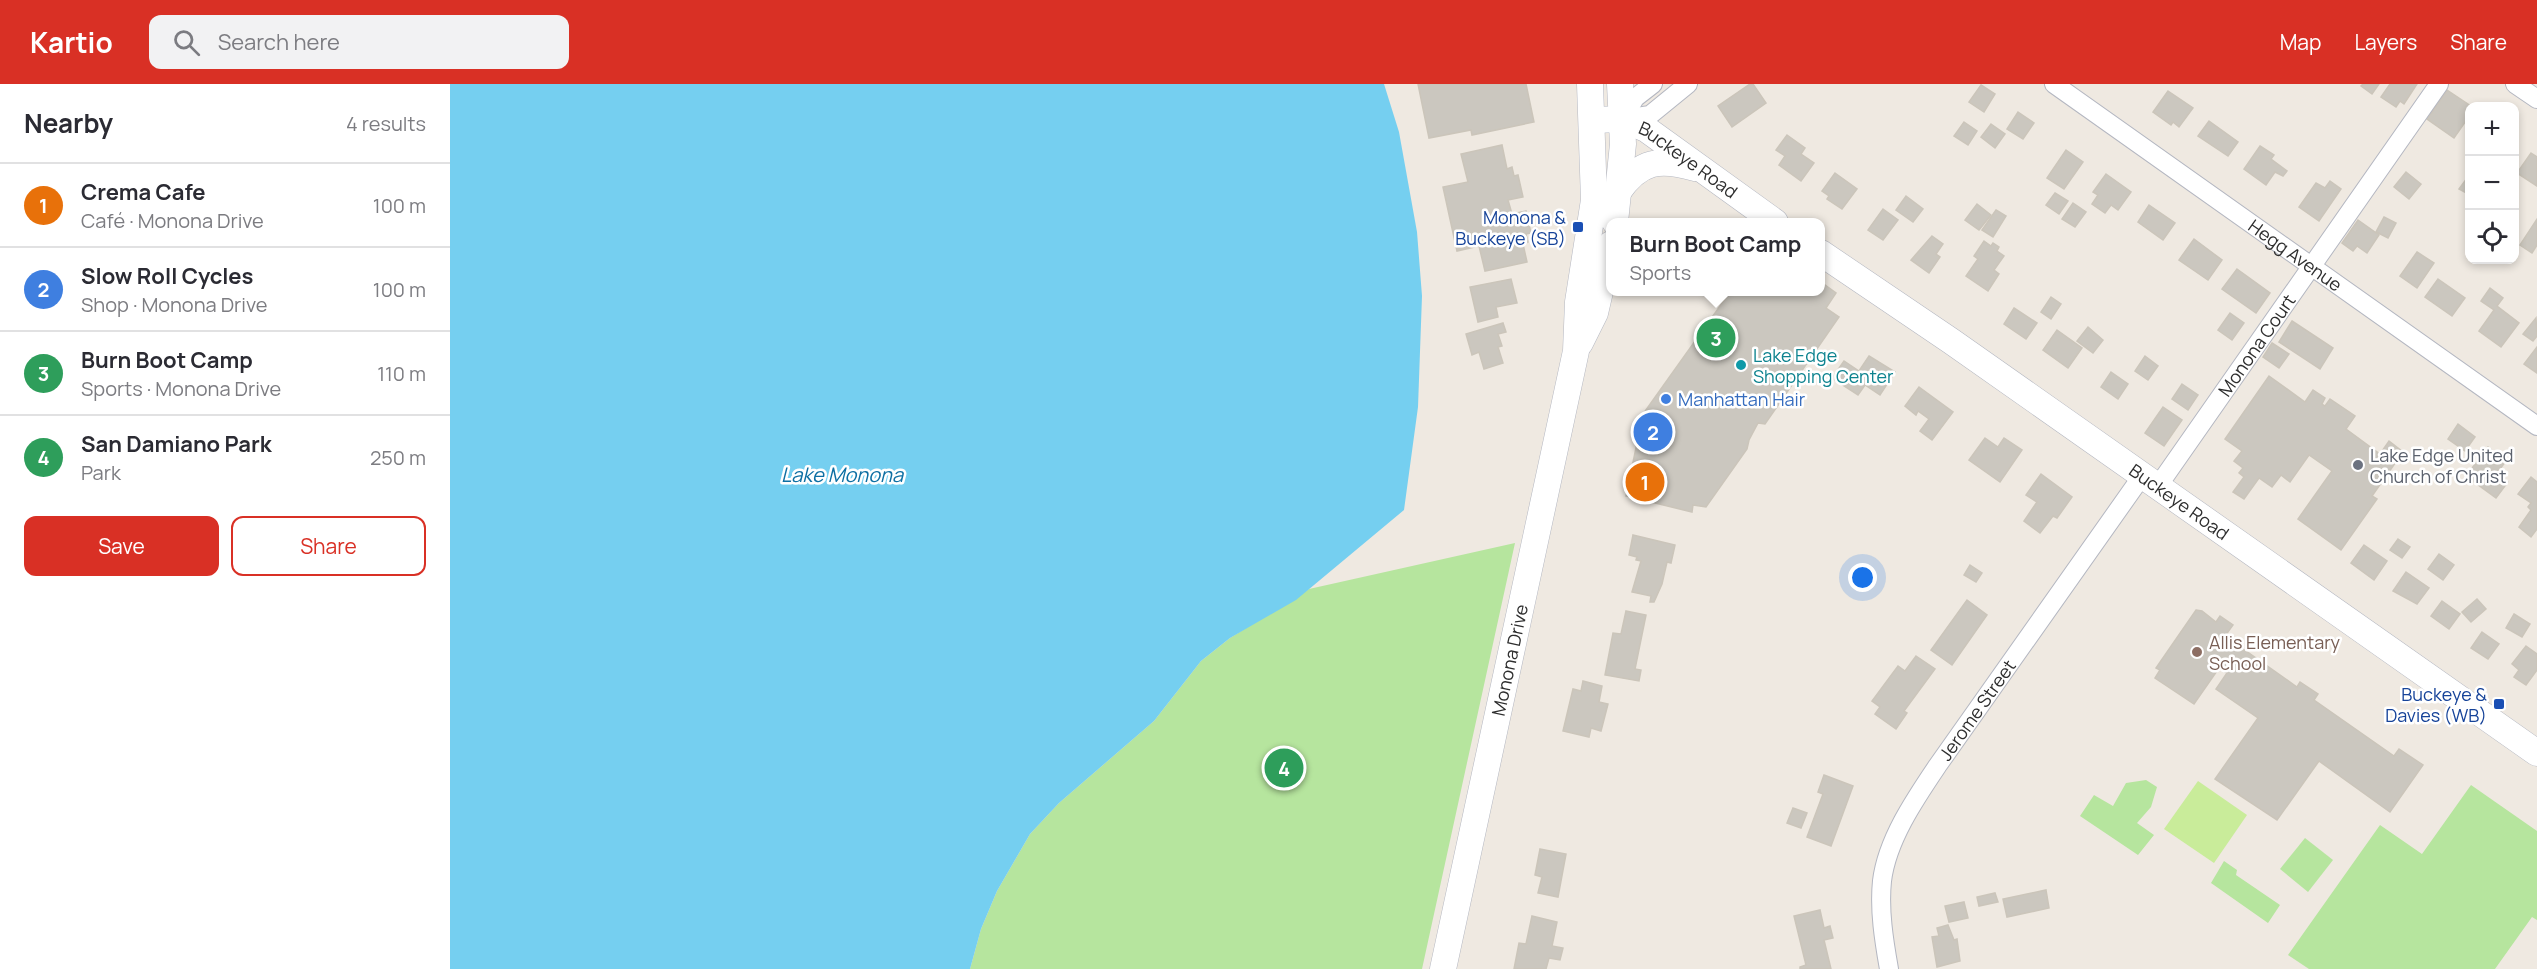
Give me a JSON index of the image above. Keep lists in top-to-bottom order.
{
  "streets": {
    "street": [
      "Buckeye Road",
      "Hegg Avenue",
      "Monona Court",
      "Monona Drive",
      "Jerome Street"
    ]
  },
  "crossings": [
    ["Buckeye Road", "Monona Court"],
    ["Buckeye Road", "Monona Drive"],
    ["Buckeye Road", "Jerome Street"],
    ["Hegg Avenue", "Monona Court"],
    ["Monona Court", "Jerome Street"]
  ],
  "water": ["Lake Monona"],
  "places": {
    "transit": ["Monona & Buckeye (SB)", "Buckeye & Davies (WB)"],
    "other": [
      "Lake Edge Shopping Center",
      "Manhattan Hair",
      "Lake Edge United Church of Christ",
      "Allis Elementary School"
    ]
  },
  "page": {
    "header": "Kartio",
    "search": "Search here",
    "nav": ["Map", "Layers", "Share"],
    "heading": ["Nearby", "4 results"],
    "map_buttons": ["+", "−"],
    "list": [
      {
        "mark": "1",
        "name": "Crema Cafe",
        "note": "Café · Monona Drive",
        "value": "100 m"
      },
      {
        "mark": "2",
        "name": "Slow Roll Cycles",
        "note": "Shop · Monona Drive",
        "value": "100 m"
      },
      {
        "mark": "3",
        "name": "Burn Boot Camp",
        "note": "Sports · Monona Drive",
        "value": "110 m"
      },
      {
        "mark": "4",
        "name": "San Damiano Park",
        "note": "Park",
        "value": "250 m"
      }
    ],
    "popup": ["Burn Boot Camp", "Sports"],
    "pins": [
      "3",
      "2",
      "1",
      "4"
    ],
    "buttons": ["Save", "Share"]
  }
}
